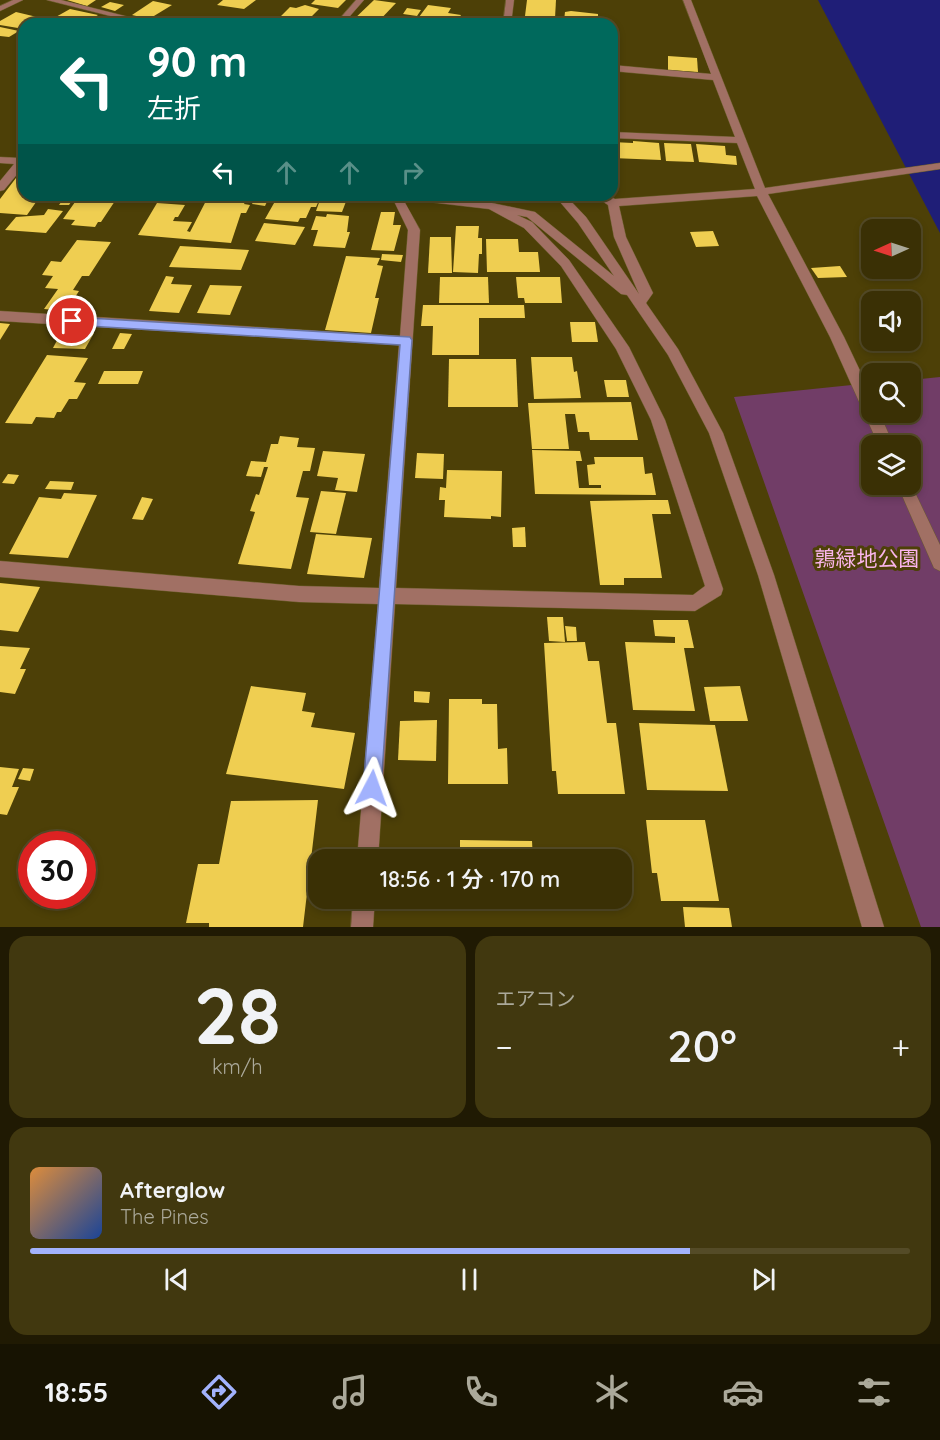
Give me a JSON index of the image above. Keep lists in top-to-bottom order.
{
  "parks": ["鶉緑地公園"],
  "north": "left",
  "page": {
    "turn": ["90 m", "左折"],
    "limit": "30",
    "trip": "18:56 · 1 分 · 170 m",
    "tile": [
      ["28", "km/h"],
      "エアコン"
    ],
    "heat": ["−", "20°", "+"],
    "song": ["Afterglow", "The Pines"],
    "tabs": "18:55"
  }
}
